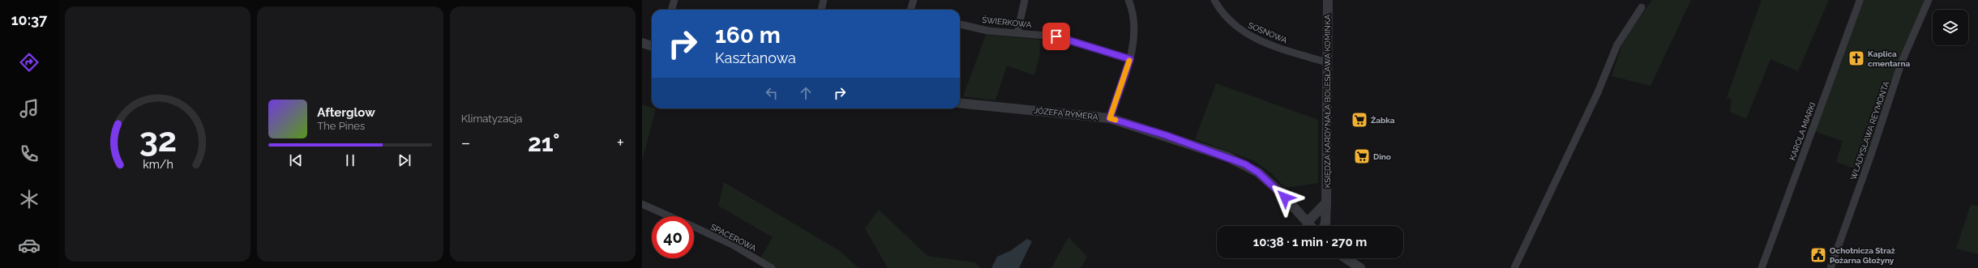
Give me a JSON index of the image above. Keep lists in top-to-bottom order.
{
  "streets": {
    "street": [
      "ŚWIERKOWA",
      "SOSNOWA",
      "KSIĘDZA KARDYNAŁA BOLESŁAWA KOMINKA",
      "JÓZEFA RYMERA",
      "WŁADYSŁAWA REYMONTA",
      "KAROLA MIARKI",
      "SPACEROWA"
    ]
  },
  "crossings": [
    ["SOSNOWA", "KSIĘDZA KARDYNAŁA BOLESŁAWA KOMINKA"]
  ],
  "places": {
    "church": ["Kaplica cmentarna"],
    "supermarket": ["Żabka", "Dino"],
    "public building": ["Ochotnicza Straż Pożarna Głożyny"]
  },
  "page": {
    "tabs": "10:37",
    "tile": "Klimatyzacja",
    "turn": ["160 m", "Kasztanowa"],
    "song": ["Afterglow", "The Pines"],
    "heat": ["−", "21°", "+"],
    "limit": "40",
    "trip": "10:38 · 1 min · 270 m",
    "gauge": ["32", "km/h"]
  }
}
